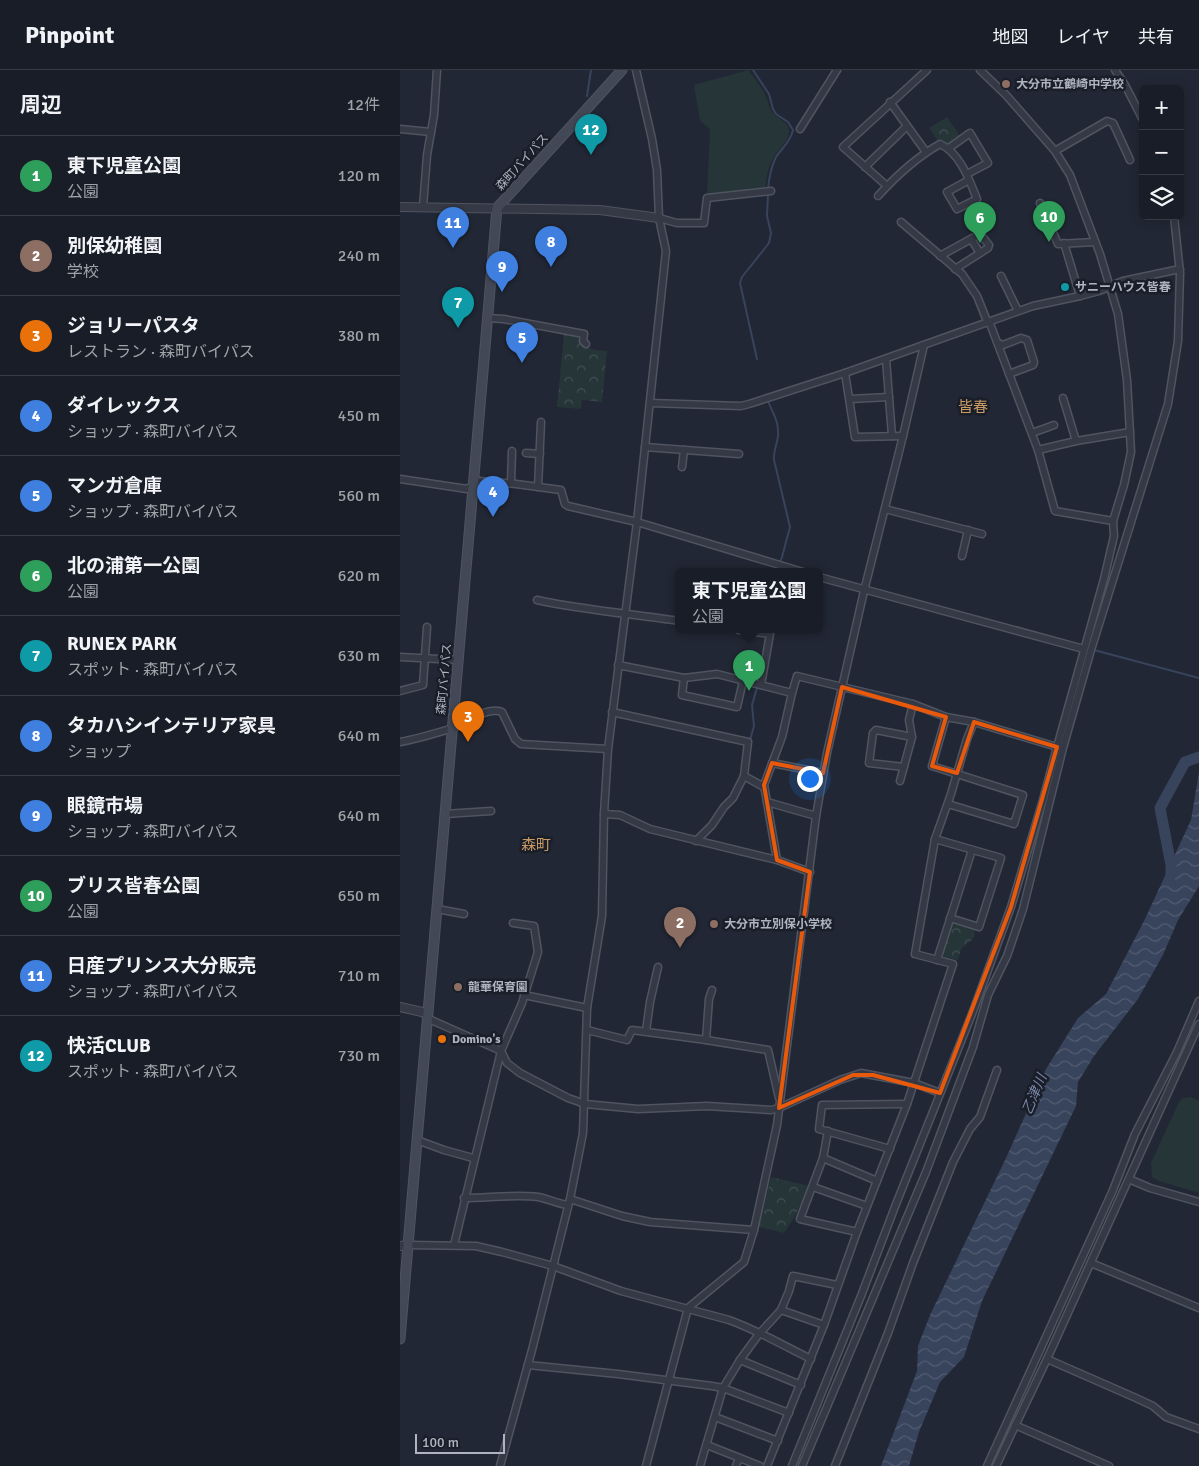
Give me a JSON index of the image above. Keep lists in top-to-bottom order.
{
  "streets": {
    "main road": ["森町バイパス"]
  },
  "districts": ["皆春", "森町"],
  "water": ["乙津川"],
  "places": [
    "大分市立鶴崎中学校",
    "サニーハウス皆春",
    "大分市立別保小学校",
    "龍華保育園",
    "Domino's"
  ],
  "scale_bar": "100 m",
  "page": {
    "header": "Pinpoint",
    "nav": ["地図", "レイヤ", "共有"],
    "heading": ["周辺", "12件"],
    "map_buttons": ["+", "−"],
    "pins": [
      "12",
      "10",
      "6",
      "11",
      "8",
      "9",
      "7",
      "5",
      "4",
      "1",
      "3",
      "2"
    ],
    "list": [
      {
        "mark": "1",
        "name": "東下児童公園",
        "note": "公園",
        "value": "120 m"
      },
      {
        "mark": "2",
        "name": "別保幼稚園",
        "note": "学校",
        "value": "240 m"
      },
      {
        "mark": "3",
        "name": "ジョリーパスタ",
        "note": "レストラン · 森町バイパス",
        "value": "380 m"
      },
      {
        "mark": "4",
        "name": "ダイレックス",
        "note": "ショップ · 森町バイパス",
        "value": "450 m"
      },
      {
        "mark": "5",
        "name": "マンガ倉庫",
        "note": "ショップ · 森町バイパス",
        "value": "560 m"
      },
      {
        "mark": "6",
        "name": "北の浦第一公園",
        "note": "公園",
        "value": "620 m"
      },
      {
        "mark": "7",
        "name": "RUNEX PARK",
        "note": "スポット · 森町バイパス",
        "value": "630 m"
      },
      {
        "mark": "8",
        "name": "タカハシインテリア家具",
        "note": "ショップ",
        "value": "640 m"
      },
      {
        "mark": "9",
        "name": "眼鏡市場",
        "note": "ショップ · 森町バイパス",
        "value": "640 m"
      },
      {
        "mark": "10",
        "name": "ブリス皆春公園",
        "note": "公園",
        "value": "650 m"
      },
      {
        "mark": "11",
        "name": "日産プリンス大分販売",
        "note": "ショップ · 森町バイパス",
        "value": "710 m"
      },
      {
        "mark": "12",
        "name": "快活CLUB",
        "note": "スポット · 森町バイパス",
        "value": "730 m"
      }
    ],
    "popup": ["東下児童公園", "公園"],
    "scale": "100 m"
  }
}
